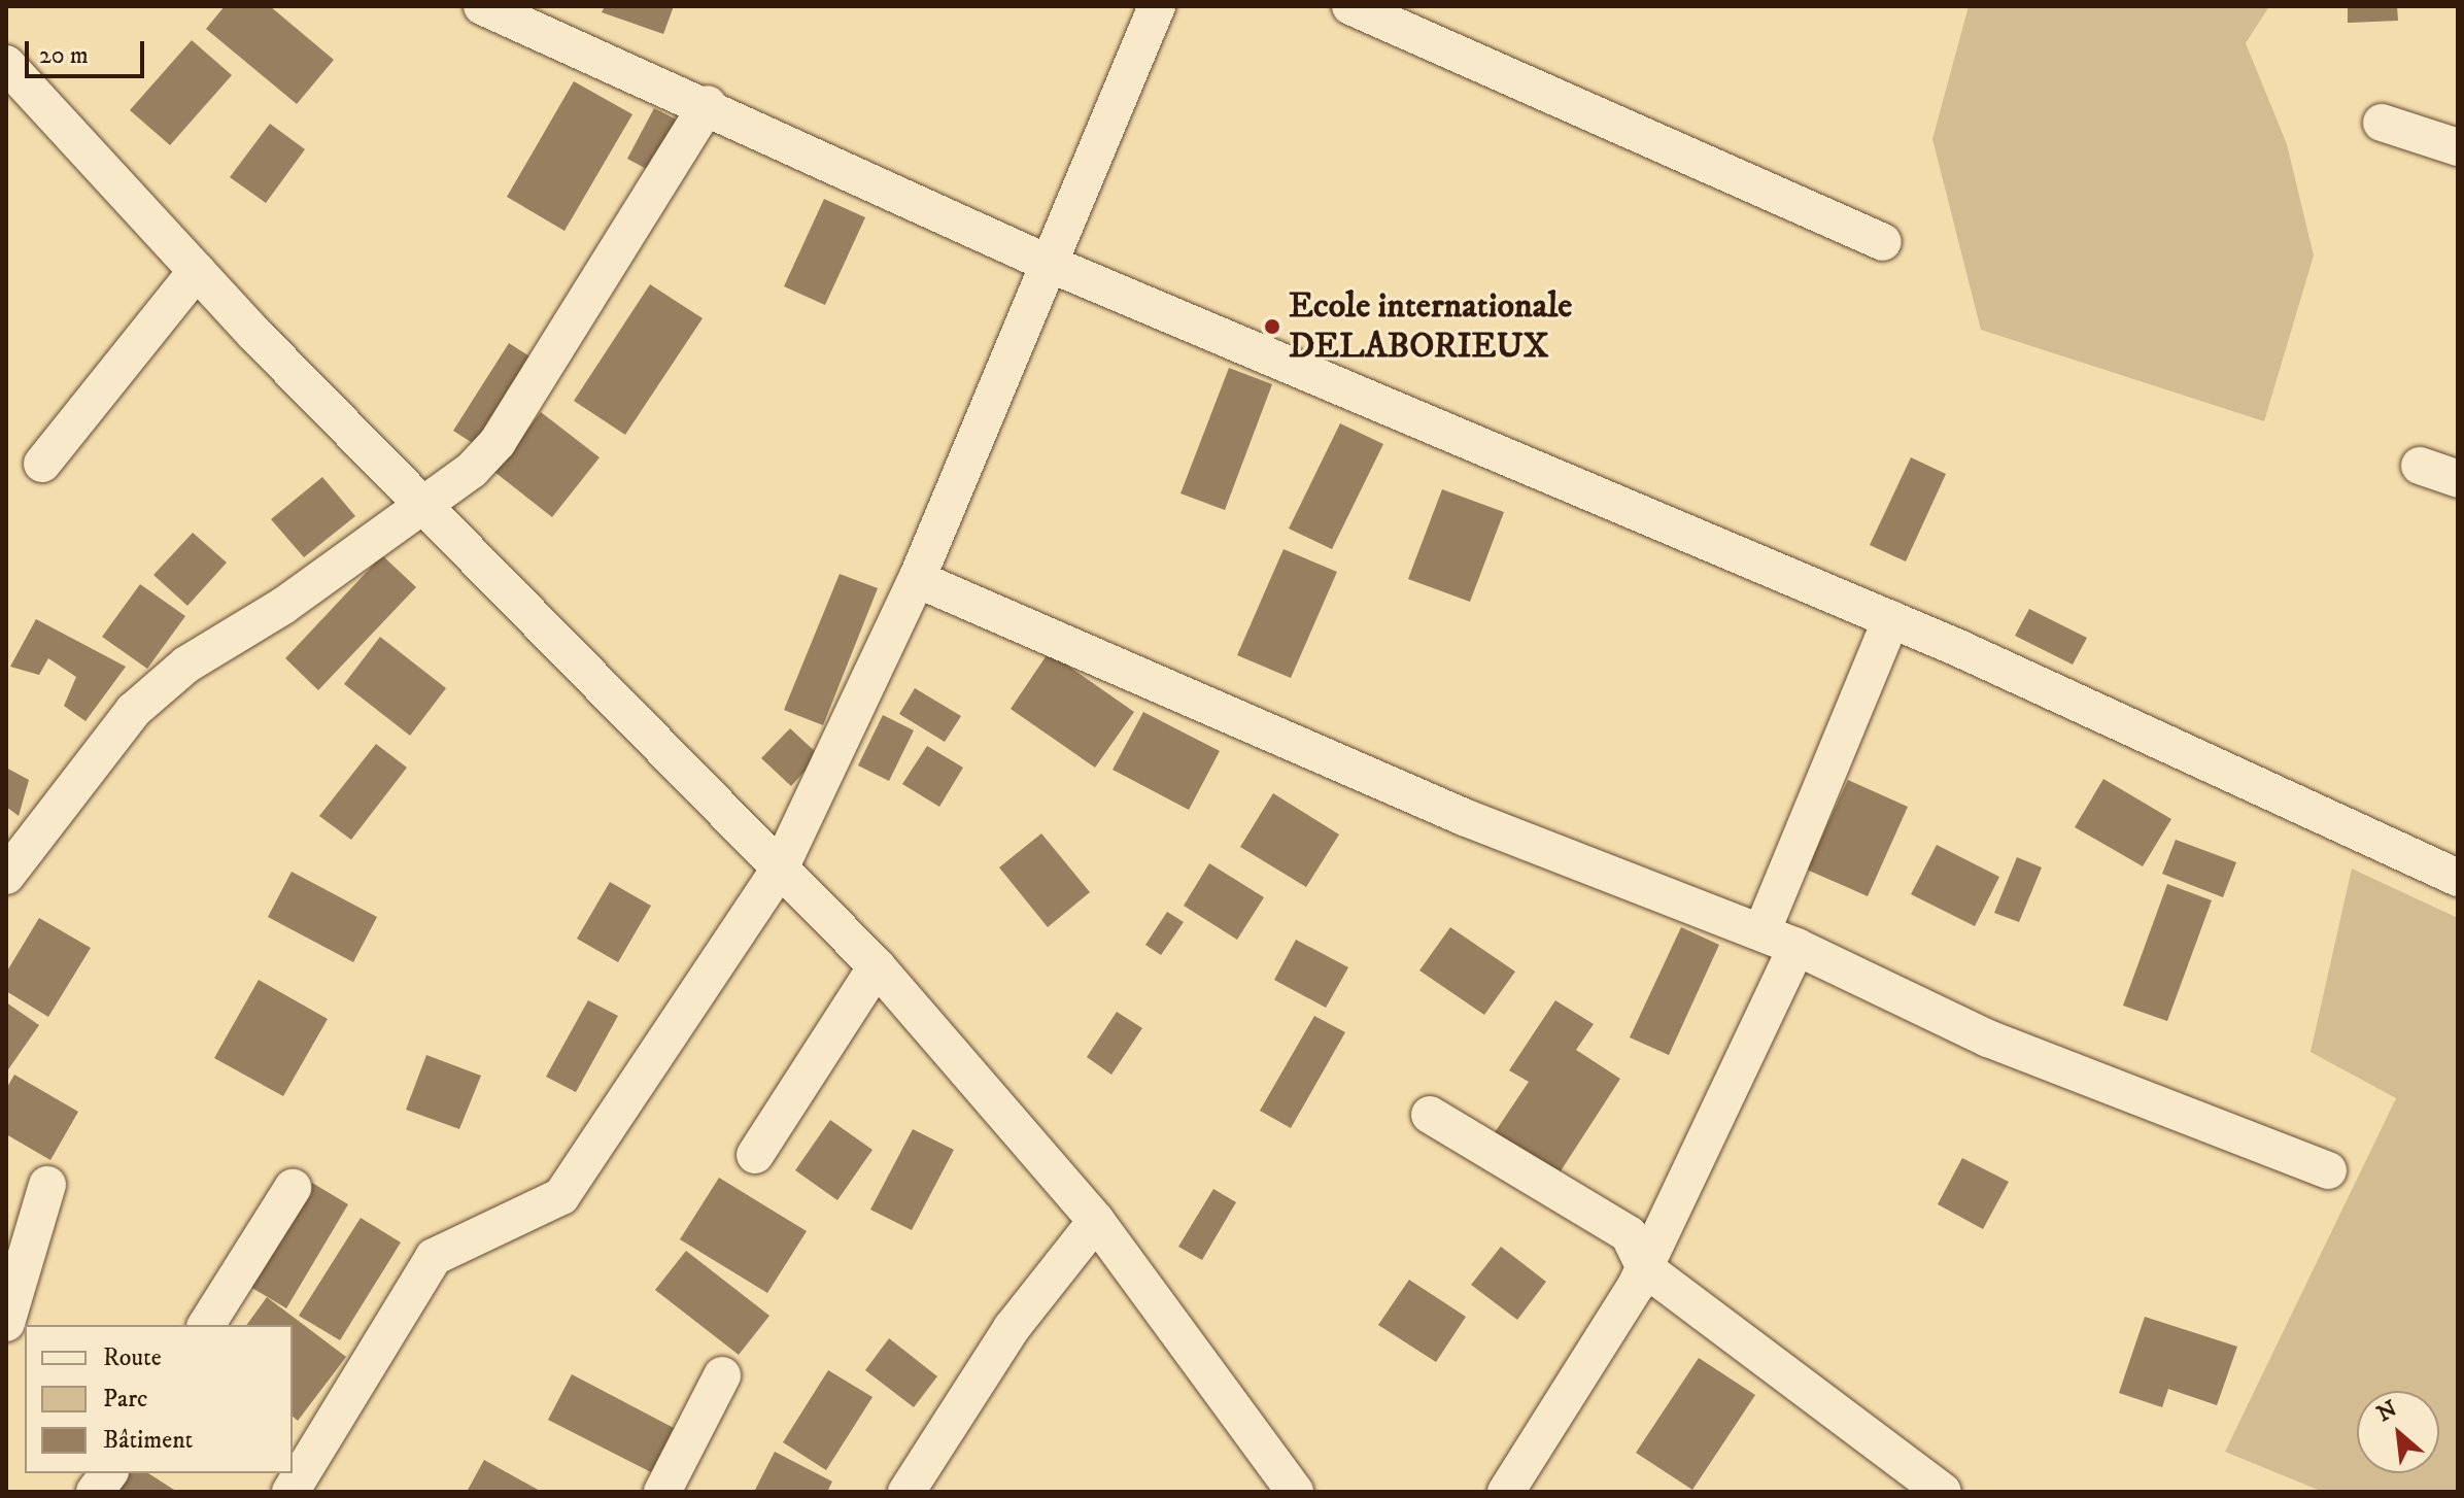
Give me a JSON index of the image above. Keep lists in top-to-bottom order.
{
  "places": ["Ecole internationale DELABORIEUX"],
  "legend": ["Route", "Parc", "Bâtiment"],
  "scale_bar": "20 m",
  "north": "top left"
}
